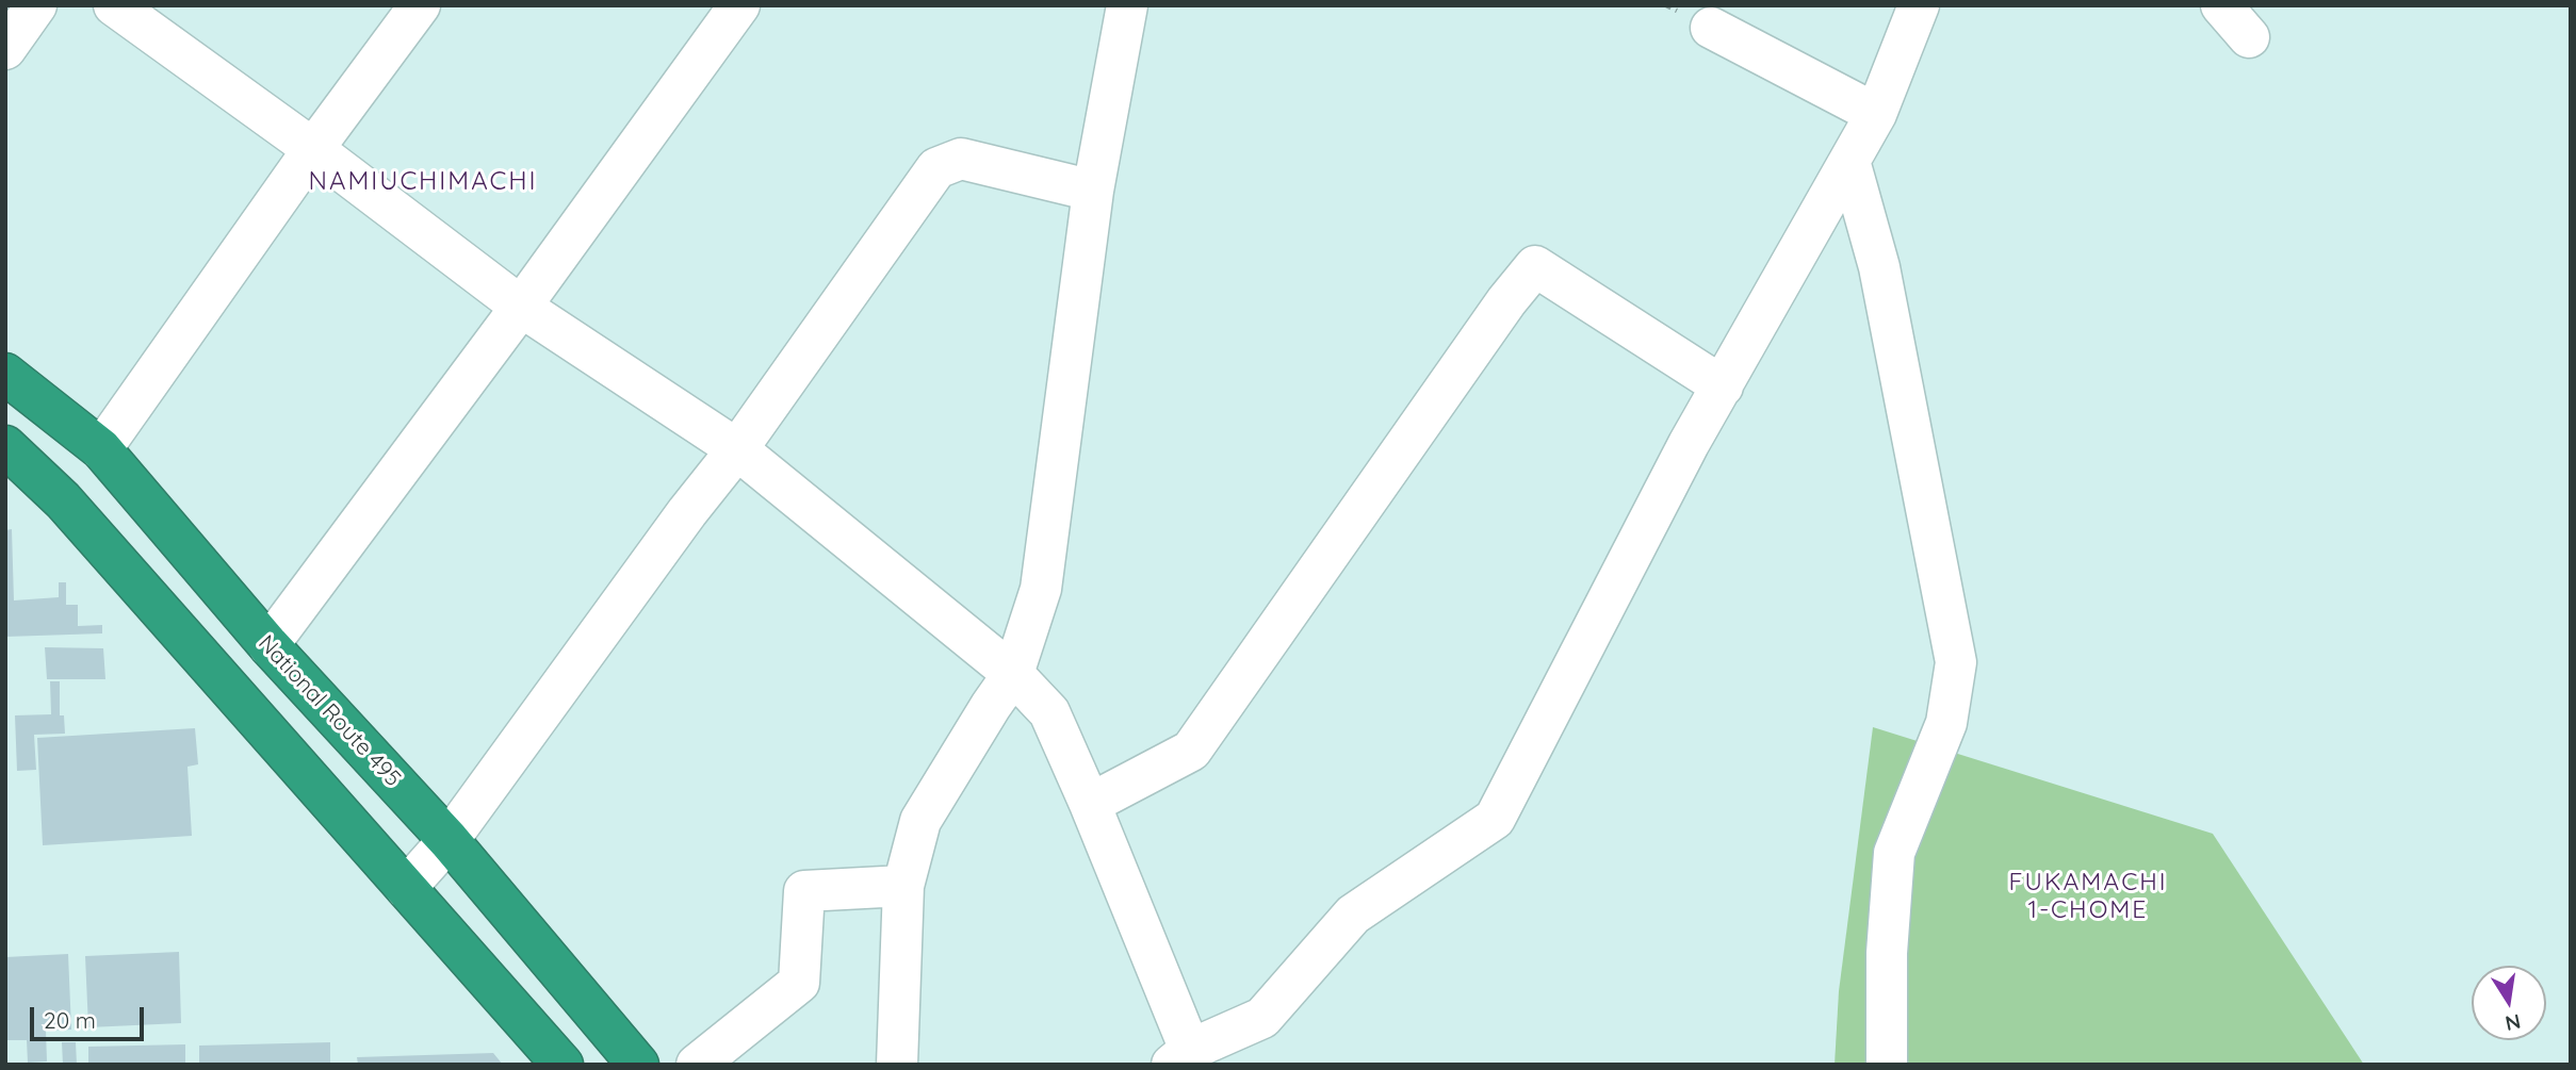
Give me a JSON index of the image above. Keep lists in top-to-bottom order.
{
  "streets": {
    "highway": ["National Route 495"]
  },
  "districts": ["NAMIUCHIMACHI", "FUKAMACHI 1-CHOME"],
  "scale_bar": "20 m",
  "north": "bottom"
}
